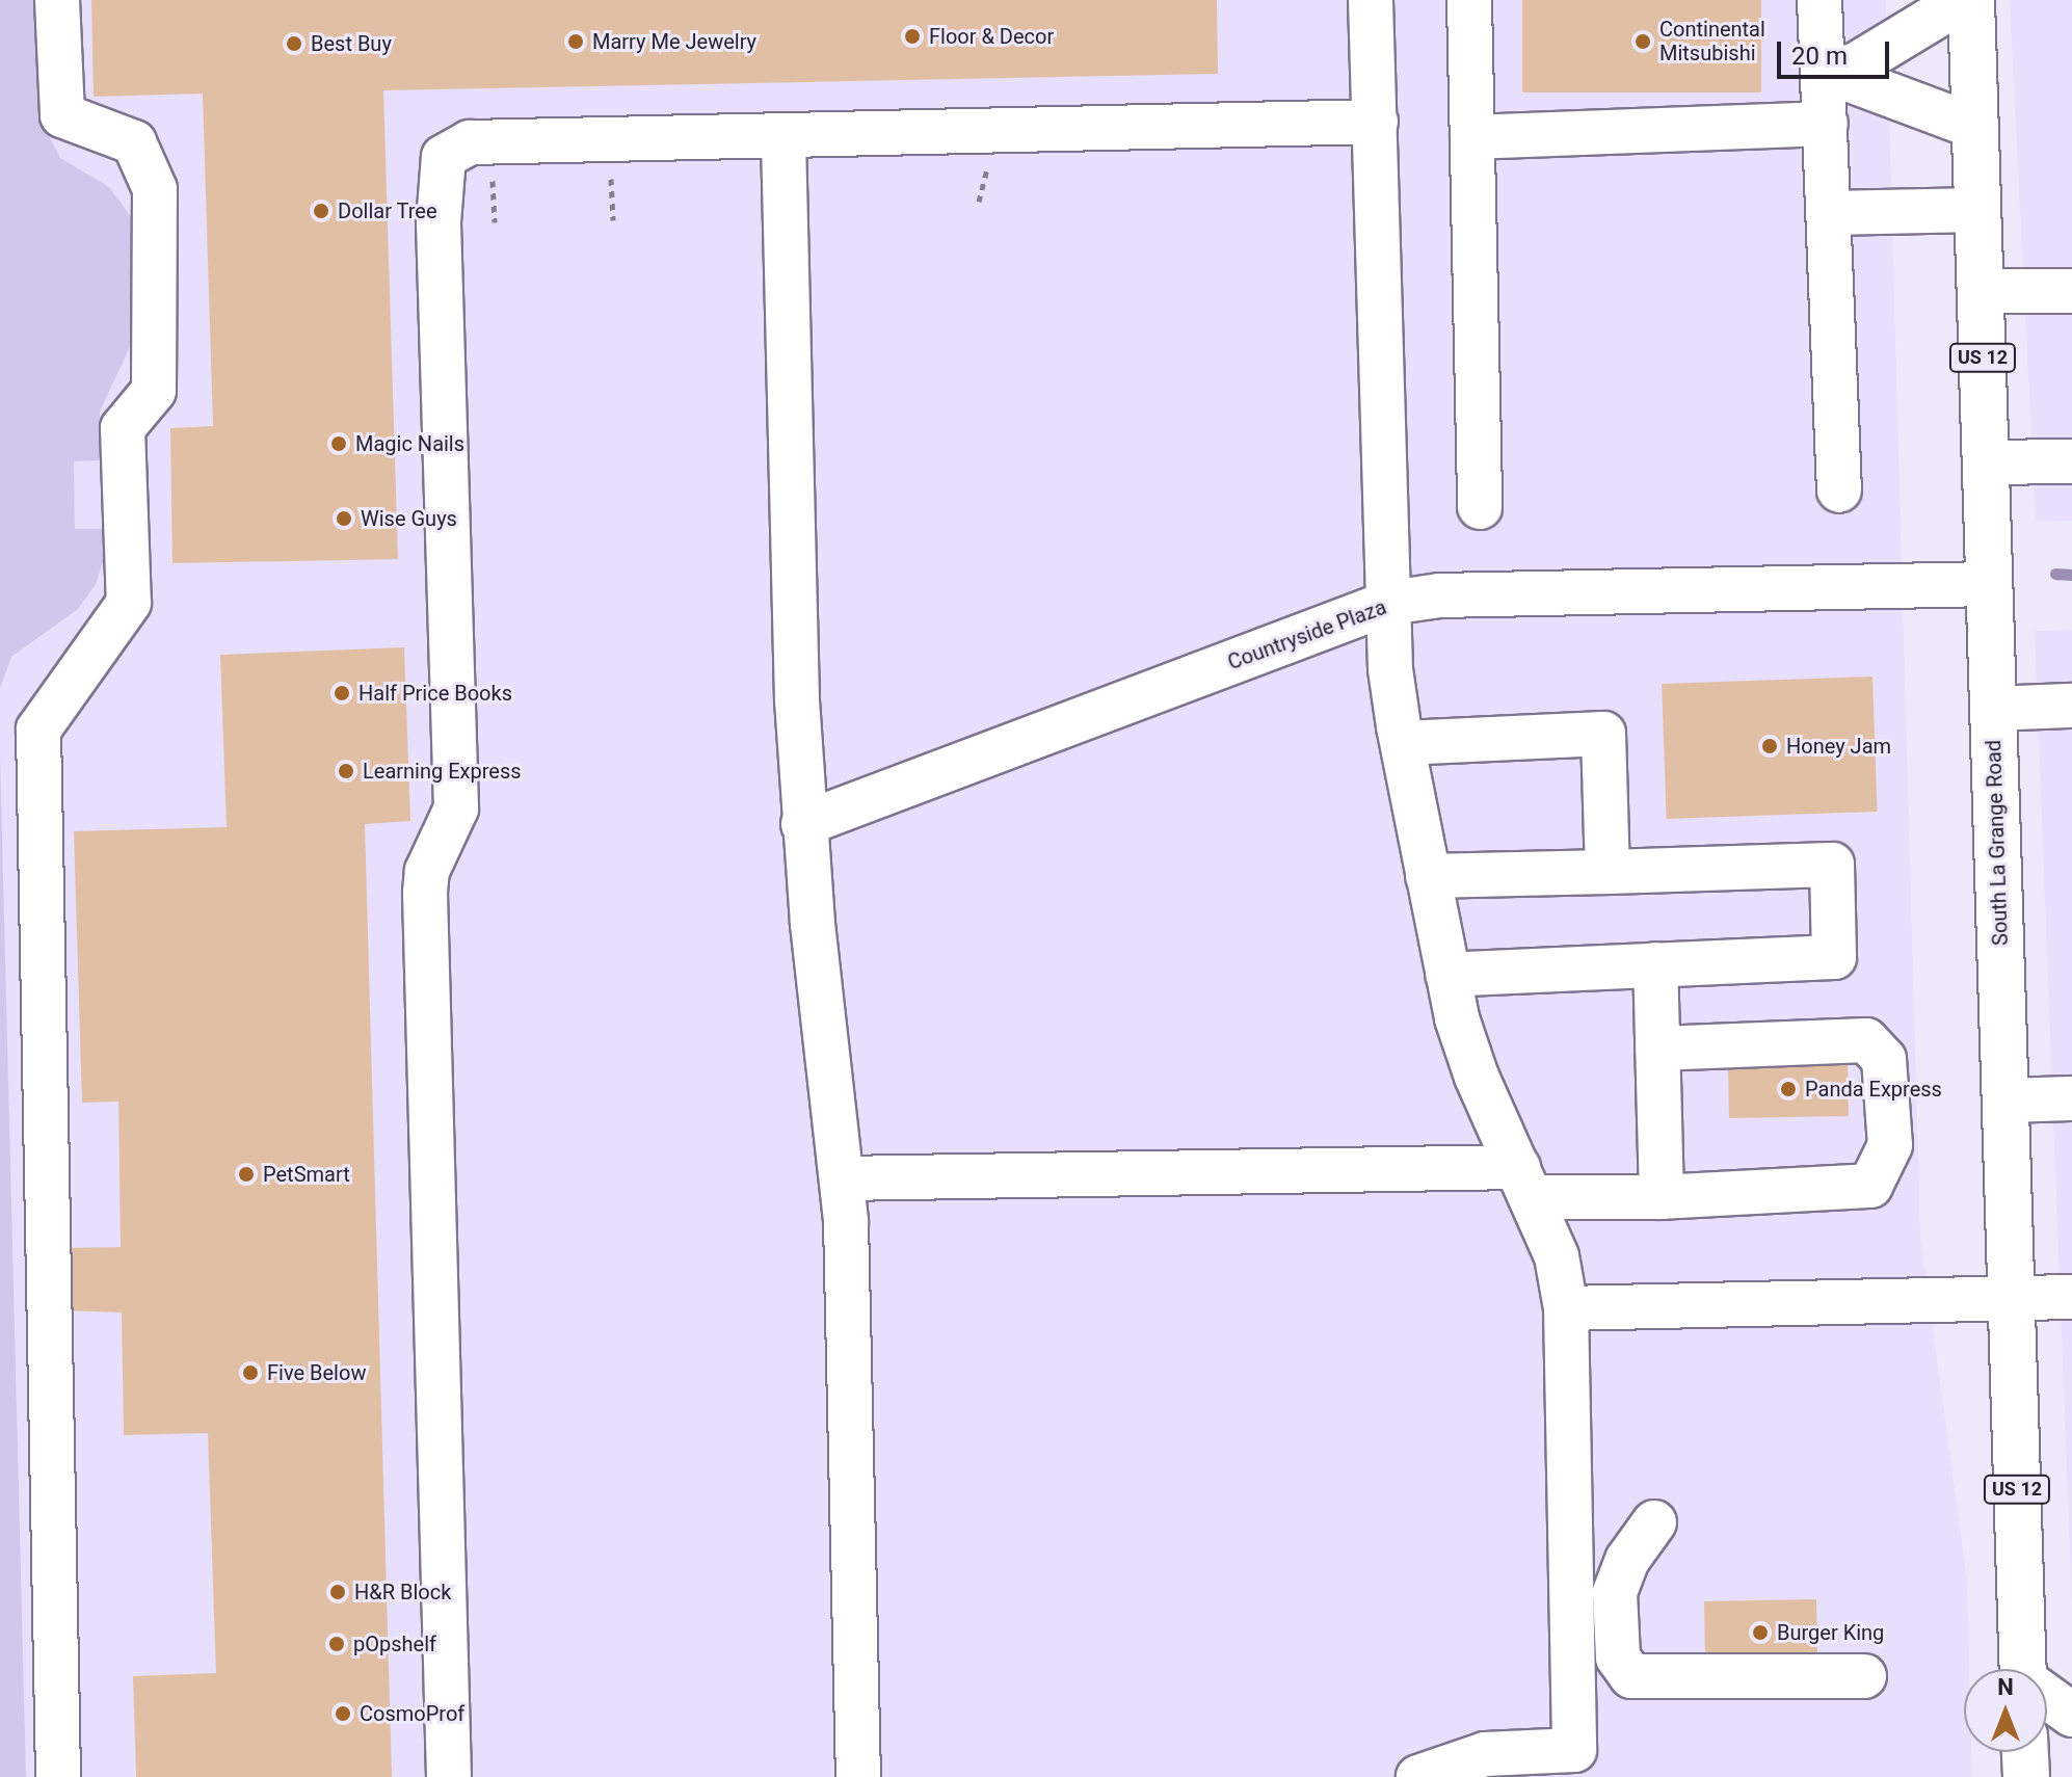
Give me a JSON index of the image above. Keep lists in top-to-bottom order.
{
  "streets": {
    "main road": ["US 12", "South La Grange Road"],
    "street": ["Countryside Plaza"]
  },
  "crossings": [
    ["Countryside Plaza", "South La Grange Road"]
  ],
  "places": [
    "Floor & Decor",
    "Marry Me Jewelry",
    "Continental Mitsubishi",
    "Best Buy",
    "Dollar Tree",
    "Magic Nails",
    "Wise Guys",
    "Half Price Books",
    "Honey Jam",
    "Learning Express",
    "Panda Express",
    "PetSmart",
    "Five Below",
    "H&R Block",
    "Burger King",
    "pOpshelf",
    "CosmoProf"
  ],
  "scale_bar": "20 m",
  "north": "top"
}
